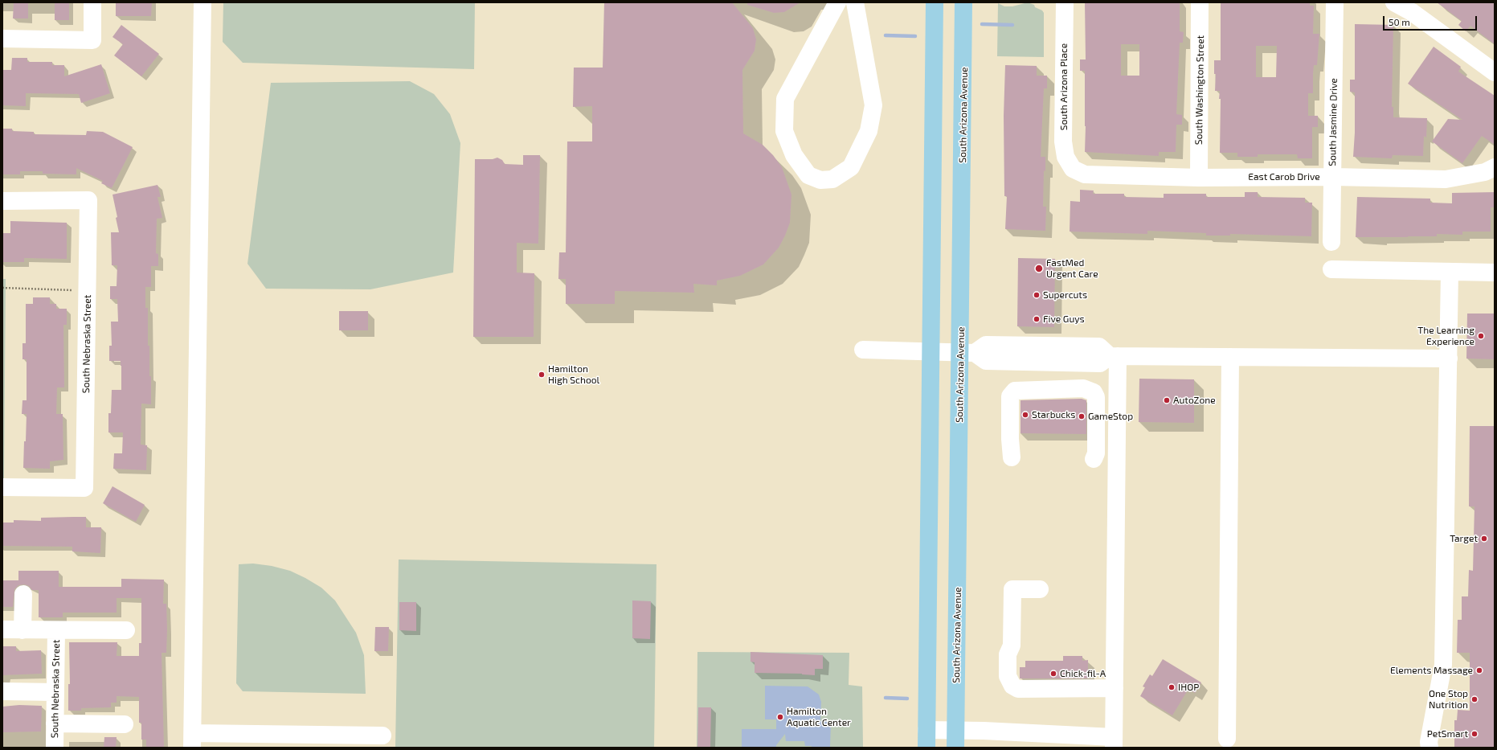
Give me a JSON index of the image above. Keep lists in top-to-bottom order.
{
  "streets": {
    "main road": ["South Arizona Avenue"],
    "street": [
      "South Arizona Place",
      "South Washington Street",
      "South Jasmine Drive",
      "East Carob Drive",
      "South Nebraska Street"
    ]
  },
  "crossings": [
    ["South Arizona Place", "East Carob Drive"],
    ["South Washington Street", "East Carob Drive"],
    ["South Jasmine Drive", "East Carob Drive"]
  ],
  "places": [
    "FastMed Urgent Care",
    "Supercuts",
    "Five Guys",
    "The Learning Experience",
    "Hamilton High School",
    "AutoZone",
    "Starbucks",
    "GameStop",
    "Target",
    "Elements Massage",
    "Chick-fil-A",
    "IHOP",
    "One Stop Nutrition",
    "Hamilton Aquatic Center",
    "PetSmart"
  ],
  "scale_bar": "50 m"
}
